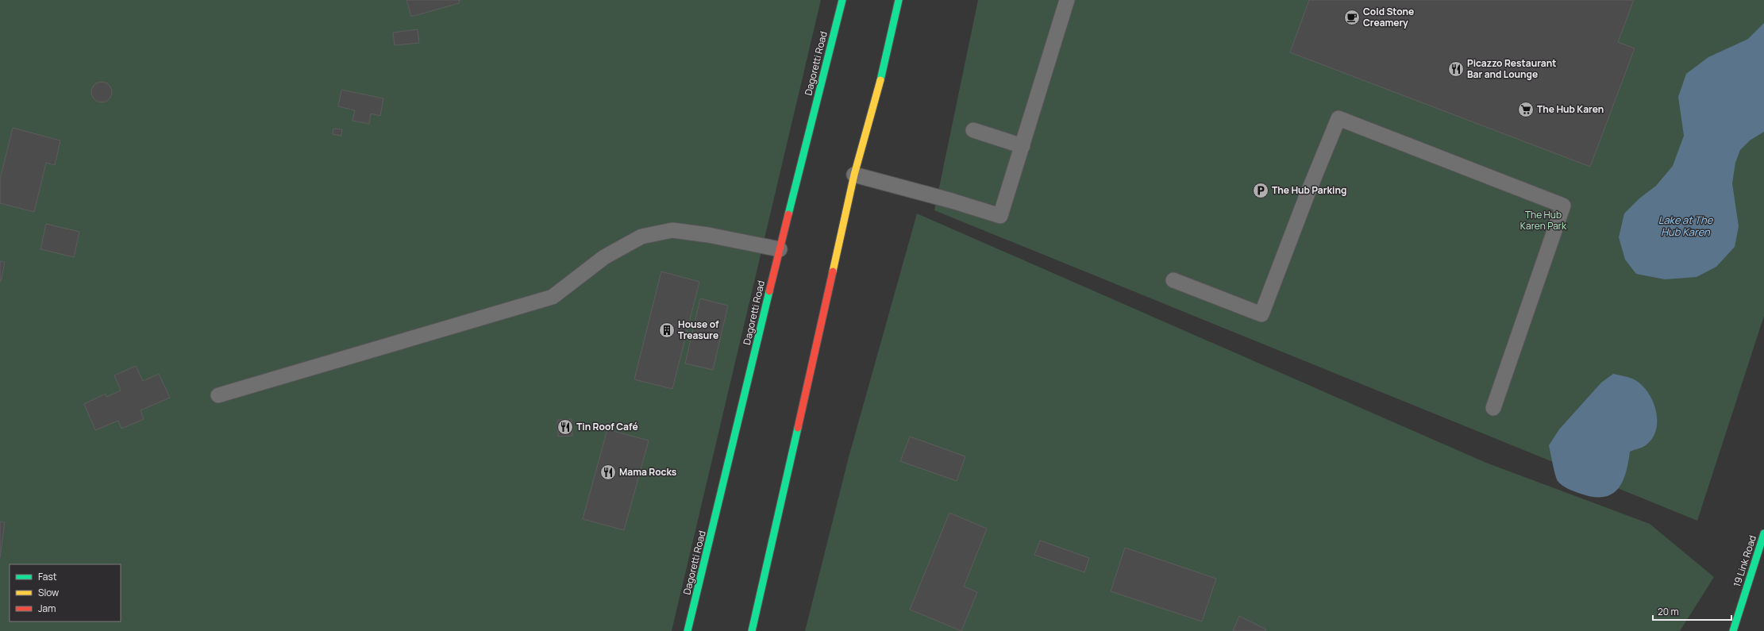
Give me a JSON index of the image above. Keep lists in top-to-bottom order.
{
  "streets": {
    "main road": ["Dagoretti Road", "19 Link Road"]
  },
  "water": ["Lake at The Hub Karen"],
  "parks": ["The Hub Karen Park"],
  "places": {
    "cafe": ["Cold Stone Creamery"],
    "restaurant": ["Picazzo Restaurant Bar and Lounge", "Tin Roof Café", "Mama Rocks"],
    "supermarket": ["The Hub Karen"],
    "parking": ["The Hub Parking"],
    "building": ["House of Treasure"]
  },
  "legend": ["Fast", "Slow", "Jam"],
  "scale_bar": "20 m"
}
